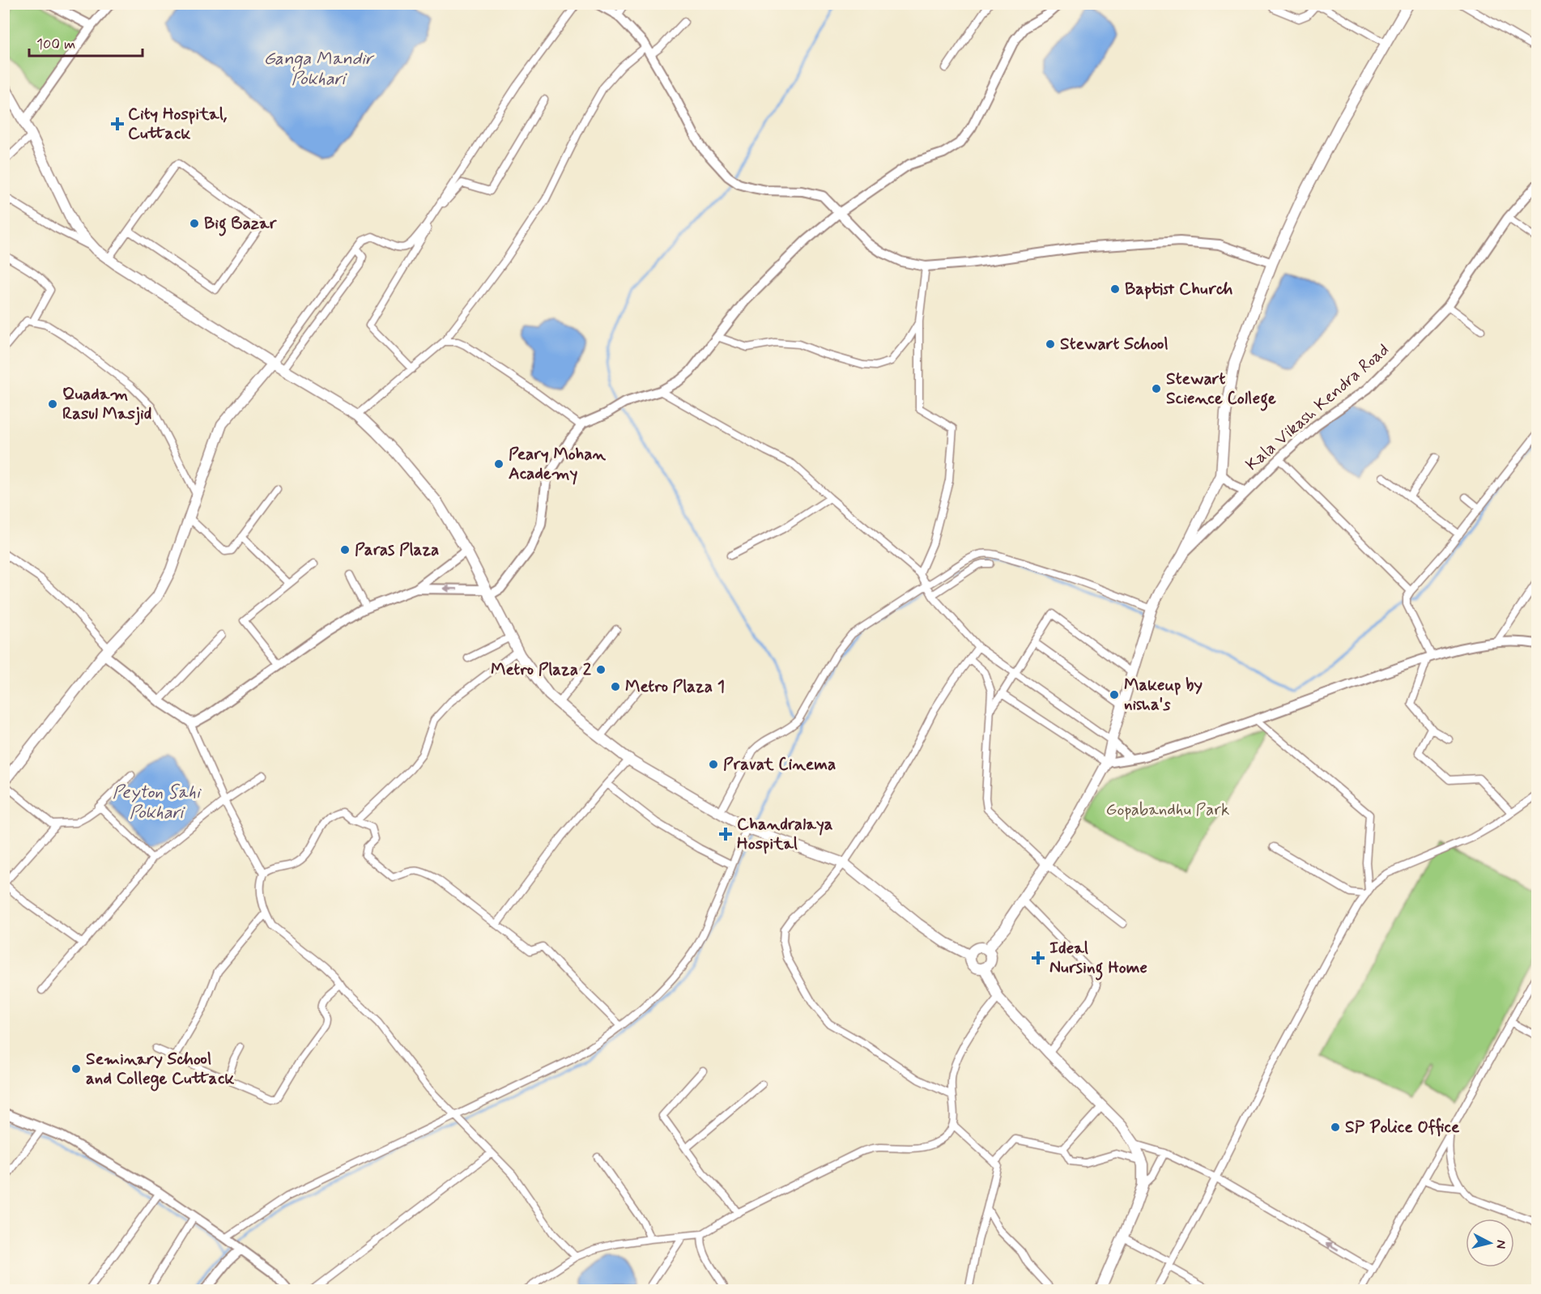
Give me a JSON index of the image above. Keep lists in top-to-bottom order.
{
  "streets": {
    "street": ["Kala Vikash Kendra Road"]
  },
  "water": ["Ganga Mandir Pokhari", "Peyton Sahi Pokhari"],
  "parks": ["Gopabandhu Park"],
  "places": {
    "health": ["City Hospital, Cuttack", "Chandralaya Hospital", "Ideal Nursing Home"],
    "other": [
      "Big Bazar",
      "Baptist Church",
      "Stewart School",
      "Stewart Science College",
      "Quadam Rasul Masjid",
      "Peary Mohan Academy",
      "Paras Plaza",
      "Metro Plaza 2",
      "Metro Plaza 1",
      "Makeup by nisha's",
      "Pravat Cinema",
      "Seminary School and College Cuttack",
      "SP Police Office"
    ]
  },
  "scale_bar": "100 m",
  "north": "right"
}
